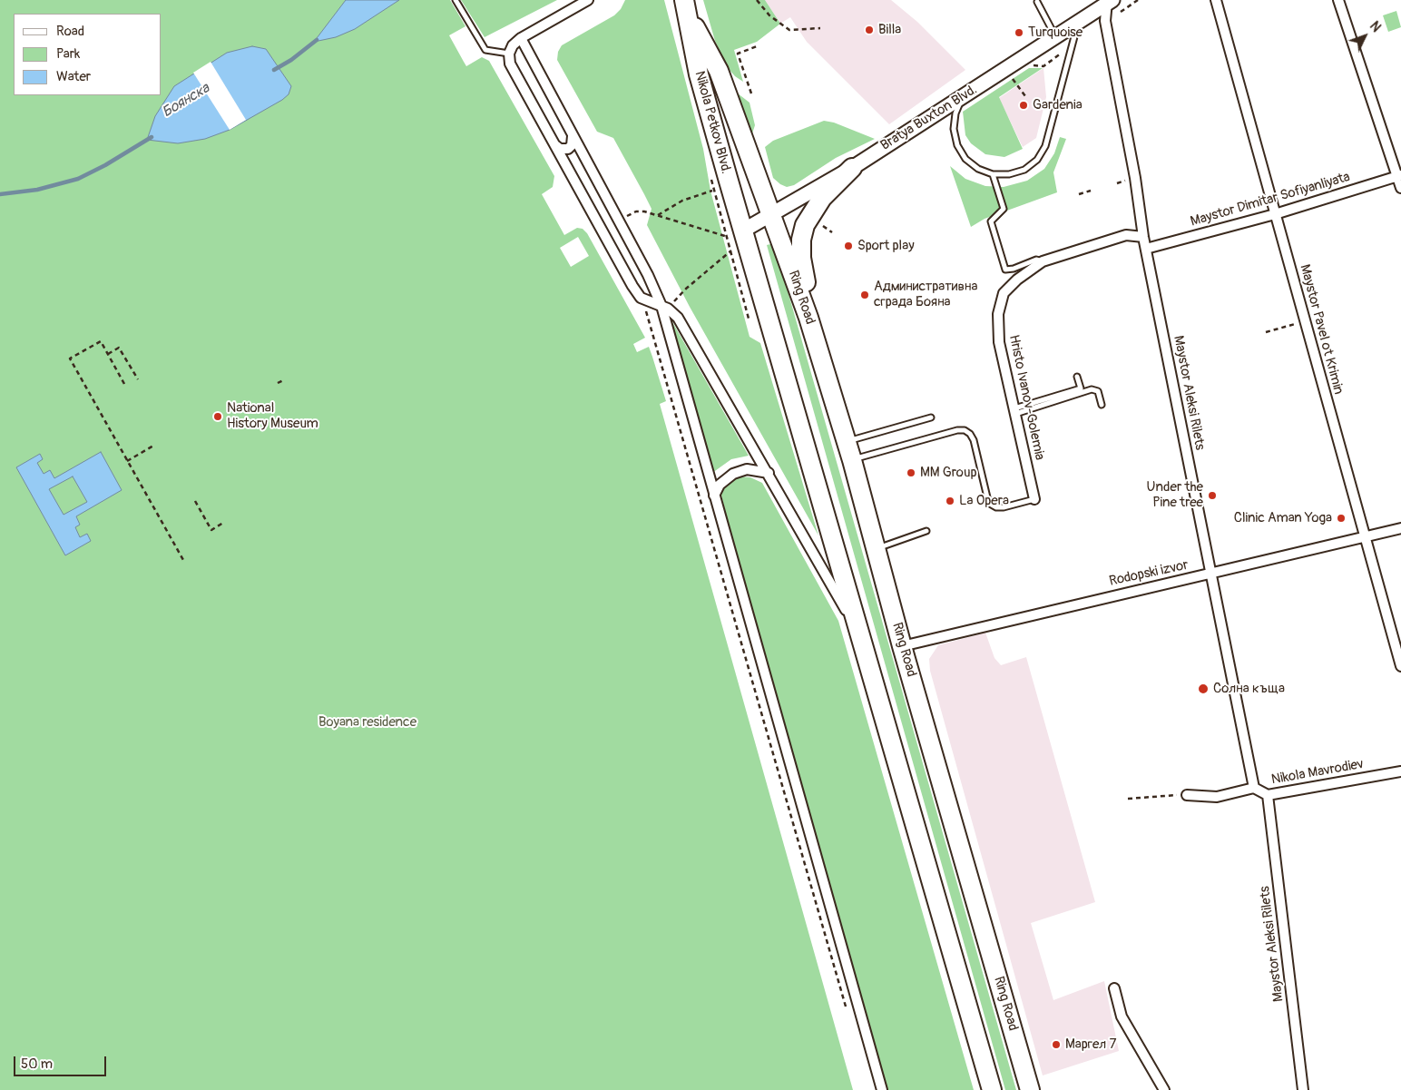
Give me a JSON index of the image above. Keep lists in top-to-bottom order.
{
  "streets": {
    "highway": ["Nikola Petkov Blvd.", "Ring Road"],
    "street": [
      "Bratya Buxton Blvd.",
      "Maystor Dimitar Sofiyanliyata",
      "Maystor Pavel ot Krimin",
      "Maystor Aleksi Rilets",
      "Hristo Ivanov-Golemia",
      "Rodopski izvor",
      "Nikola Mavrodiev"
    ]
  },
  "crossings": [
    ["Bratya Buxton Blvd.", "Nikola Petkov Blvd."],
    ["Bratya Buxton Blvd.", "Ring Road"],
    ["Bratya Buxton Blvd.", "Maystor Aleksi Rilets"],
    ["Nikola Petkov Blvd.", "Ring Road"],
    ["Maystor Dimitar Sofiyanliyata", "Maystor Pavel ot Krimin"],
    ["Maystor Dimitar Sofiyanliyata", "Maystor Aleksi Rilets"],
    ["Ring Road", "Rodopski izvor"],
    ["Maystor Pavel ot Krimin", "Rodopski izvor"],
    ["Maystor Aleksi Rilets", "Hristo Ivanov-Golemia"],
    ["Maystor Aleksi Rilets", "Rodopski izvor"],
    ["Maystor Aleksi Rilets", "Nikola Mavrodiev"]
  ],
  "water": ["Боянска"],
  "parks": ["Boyana residence"],
  "places": [
    "Billa",
    "Turquoise",
    "Gardenia",
    "Sport play",
    "Административна сграда Бояна",
    "National History Museum",
    "MM Group",
    "Under the Pine tree",
    "La Opera",
    "Clinic Aman Yoga",
    "Солна къща",
    "Маргел 7"
  ],
  "legend": ["Road", "Park", "Water"],
  "scale_bar": "50 m",
  "north": "top right"
}
